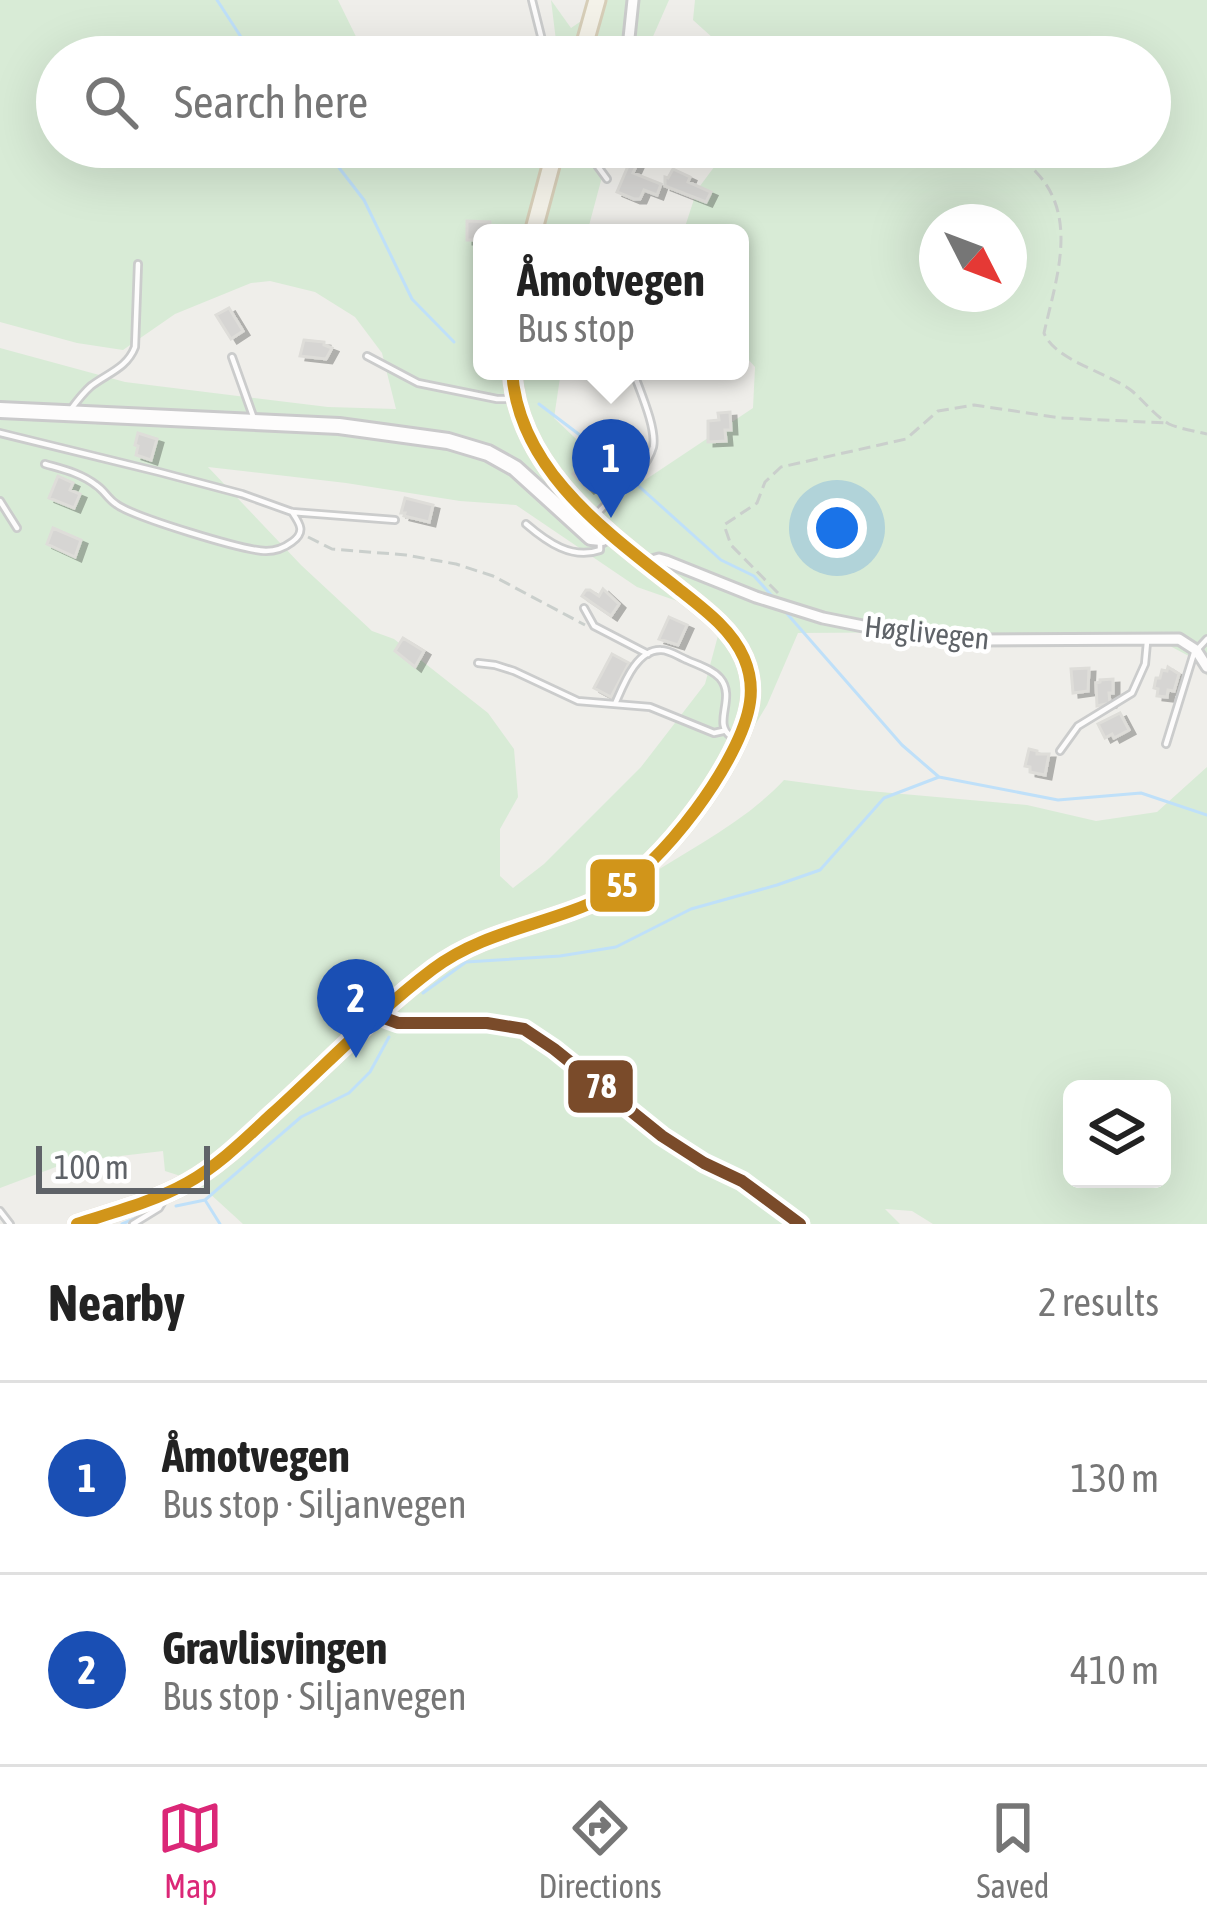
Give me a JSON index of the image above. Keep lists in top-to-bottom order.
{
  "streets": {
    "street": ["Høglivegen"]
  },
  "lines": ["transit line 55", "transit line 78"],
  "scale_bar": "100 m",
  "north": "bottom right",
  "page": {
    "search": "Search here",
    "popup": ["Åmotvegen", "Bus stop"],
    "pins": ["1", "2"],
    "scale": "100 m",
    "heading": ["Nearby", "2 results"],
    "list": [
      {
        "mark": "1",
        "name": "Åmotvegen",
        "note": "Bus stop · Siljanvegen",
        "value": "130 m"
      },
      {
        "mark": "2",
        "name": "Gravlisvingen",
        "note": "Bus stop · Siljanvegen",
        "value": "410 m"
      }
    ],
    "nav": ["Map", "Directions", "Saved"]
  }
}
